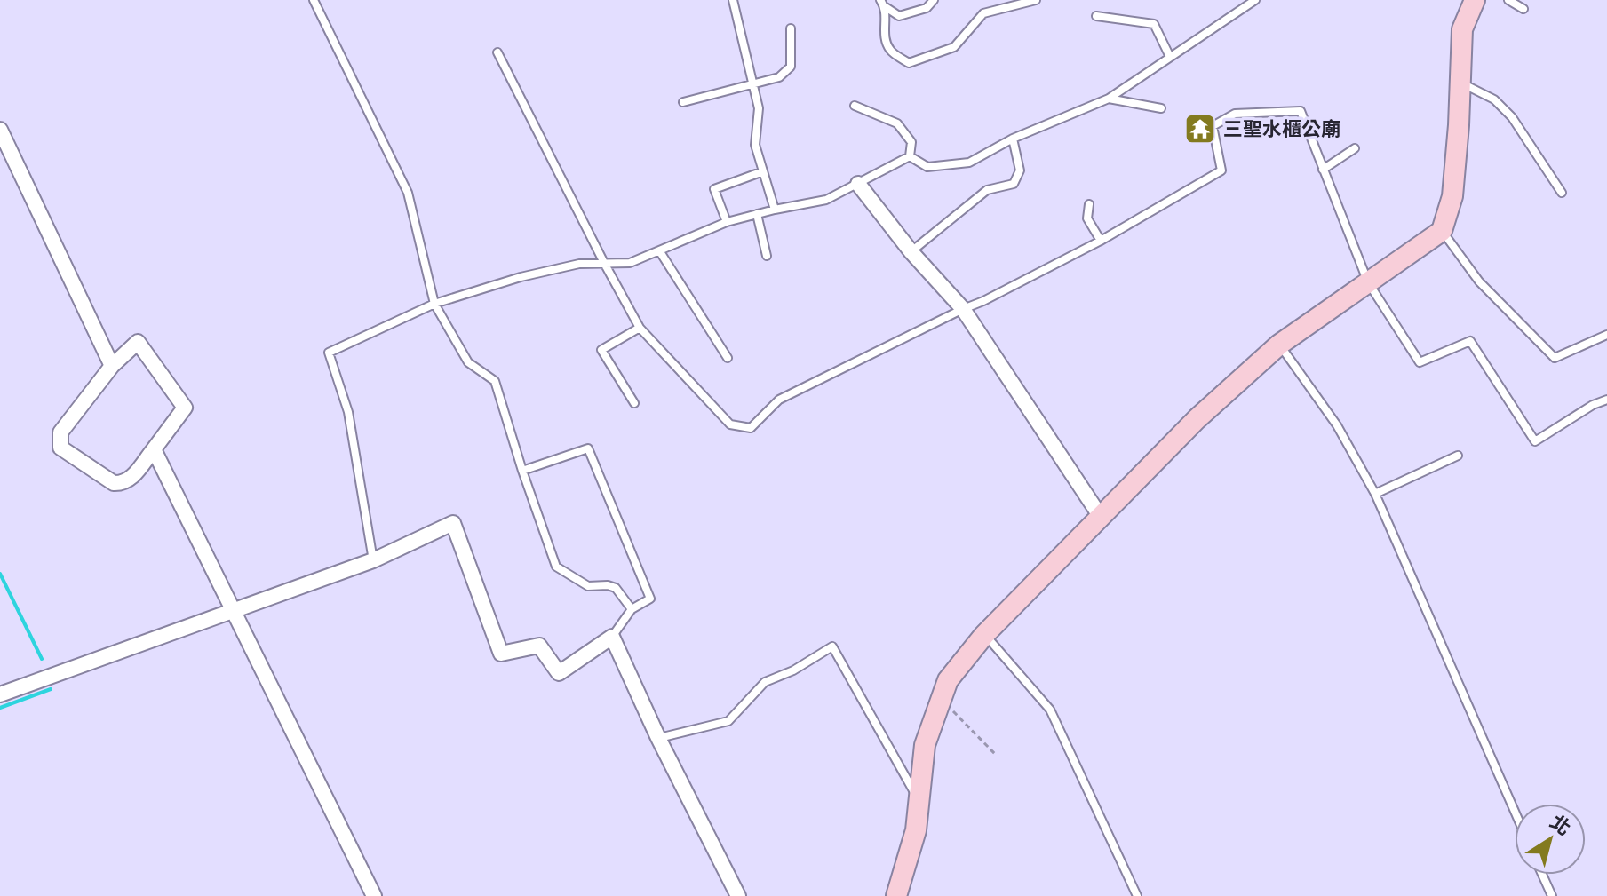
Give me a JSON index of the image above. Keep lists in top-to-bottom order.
{
  "places": {
    "temple": ["三聖水櫃公廟"]
  },
  "north": "top right"
}
